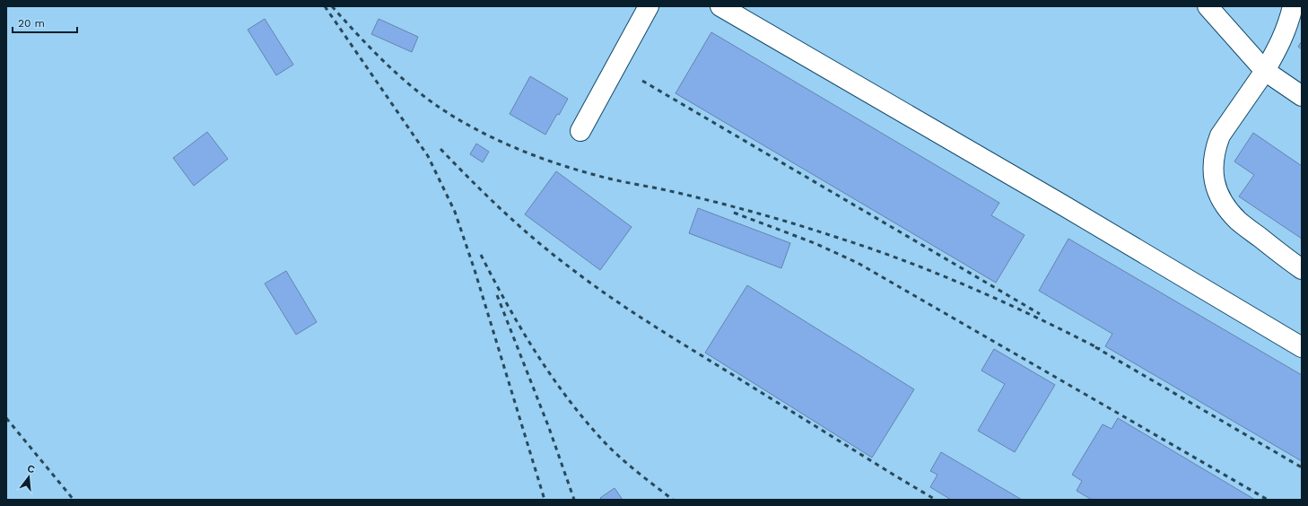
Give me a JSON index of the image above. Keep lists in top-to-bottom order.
{
  "scale_bar": "20 m",
  "north": "top"
}
